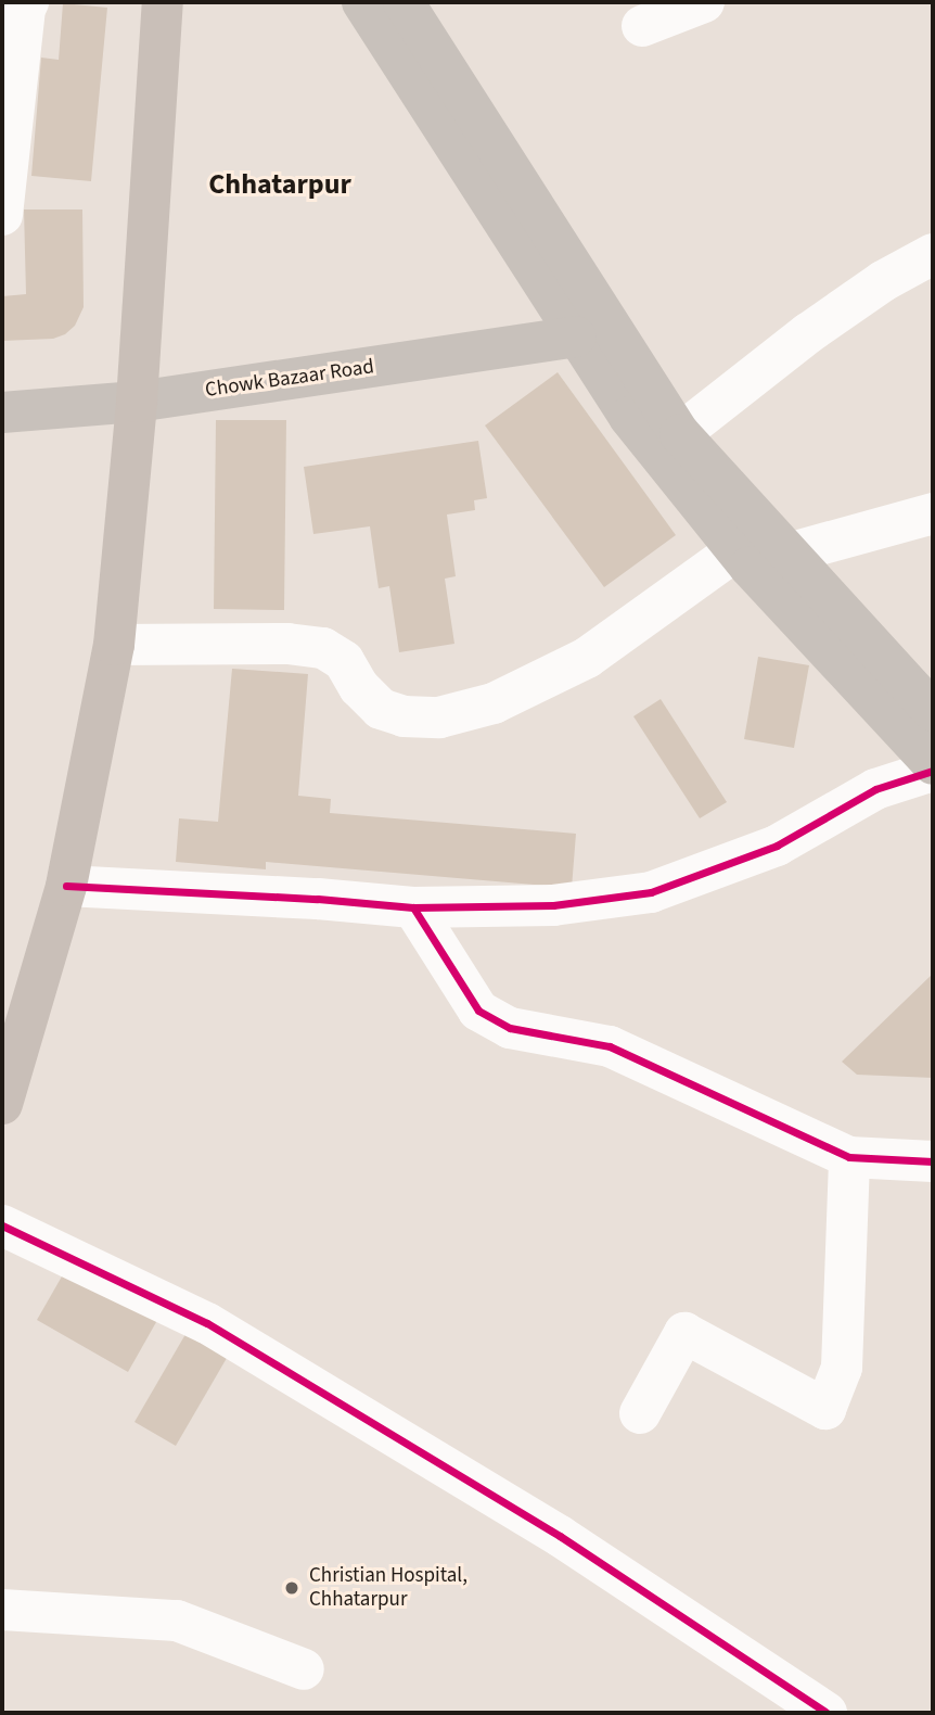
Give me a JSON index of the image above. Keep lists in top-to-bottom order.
{
  "streets": {
    "main road": ["Chowk Bazaar Road"]
  },
  "districts": ["Chhatarpur"],
  "places": ["Christian Hospital, Chhatarpur"]
}
